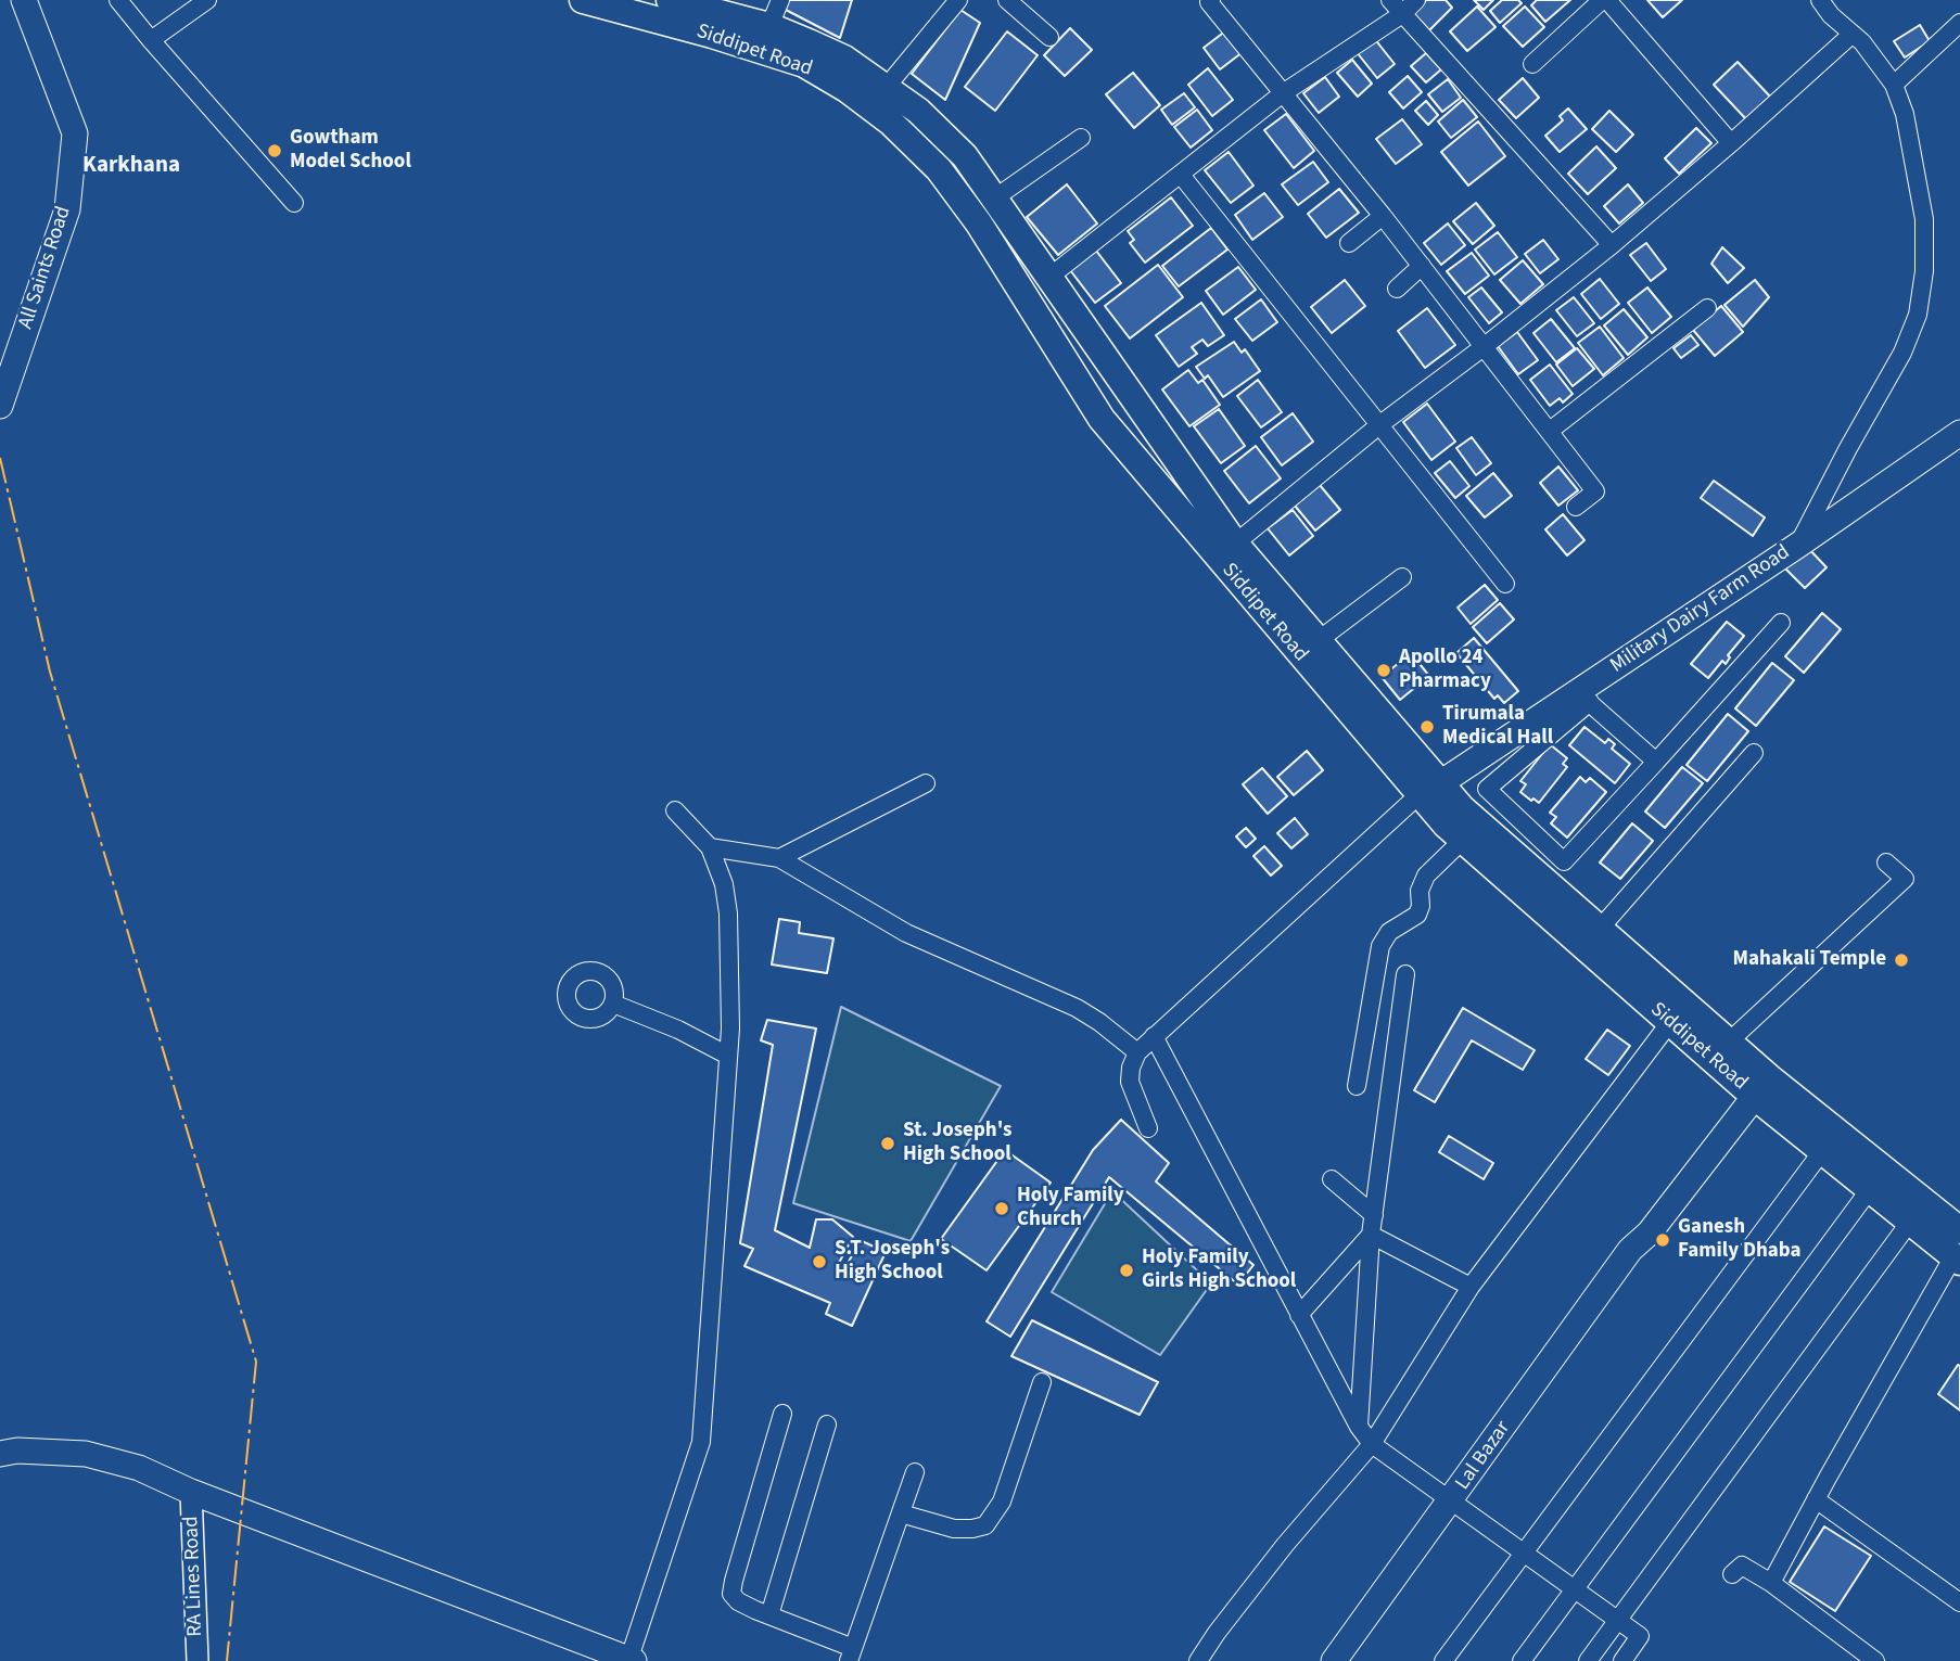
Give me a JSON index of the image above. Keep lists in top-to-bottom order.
{
  "streets": {
    "main road": [
      "Siddipet Road",
      "All Saints Road",
      "Military Dairy Farm Road",
      "Lal Bazar"
    ],
    "street": ["RA Lines Road"]
  },
  "crossings": [
    ["Siddipet Road", "Military Dairy Farm Road"],
    ["Siddipet Road", "Lal Bazar"]
  ],
  "districts": ["Karkhana"],
  "places": [
    "Gowtham Model School",
    "Apollo 24 Pharmacy",
    "Tirumala Medical Hall",
    "Mahakali Temple",
    "St. Joseph's High School",
    "Holy Family Church",
    "Ganesh Family Dhaba",
    "S.T. Joseph's High School",
    "Holy Family Girls High School"
  ]
}
